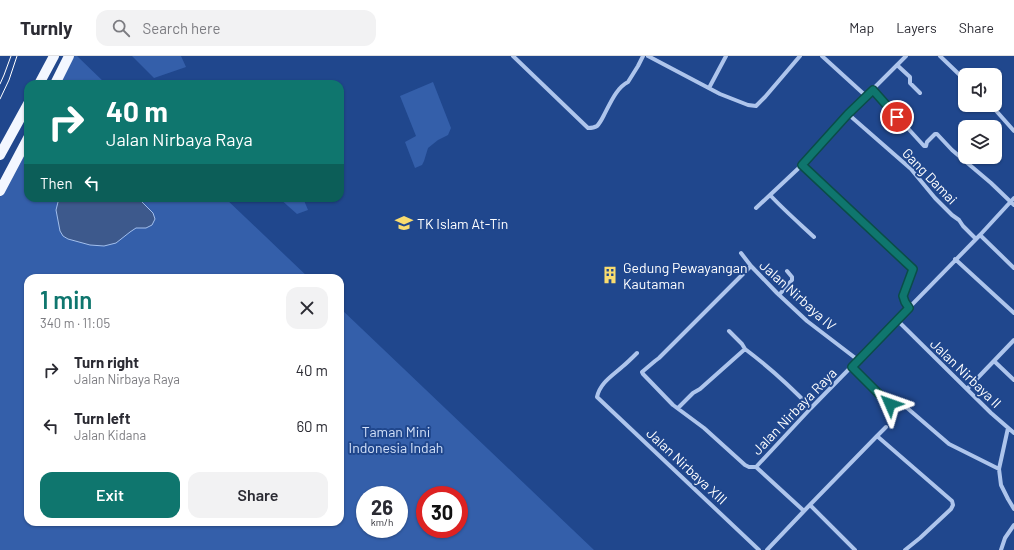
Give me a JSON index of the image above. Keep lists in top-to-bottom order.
{
  "streets": {
    "street": [
      "Gang Damai",
      "Jalan Nirbaya IV",
      "Jalan Nirbaya II",
      "Jalan Nirbaya Raya",
      "Jalan Nirbaya XIII"
    ]
  },
  "crossings": [
    ["Gang Damai", "Jalan Nirbaya Raya"],
    ["Jalan Nirbaya IV", "Jalan Nirbaya Raya"],
    ["Jalan Nirbaya II", "Jalan Nirbaya Raya"]
  ],
  "parks": ["Taman Mini Indonesia Indah"],
  "places": {
    "school or university": ["TK Islam At-Tin"],
    "building": ["Gedung Pewayangan Kautaman"]
  },
  "page": {
    "header": "Turnly",
    "search": "Search here",
    "nav": ["Map", "Layers", "Share"],
    "turn": ["40 m", "Jalan Nirbaya Raya"],
    "then": "Then",
    "heading": ["1 min", "340 m · 11:05"],
    "list": [
      {
        "name": "Turn right",
        "note": "Jalan Nirbaya Raya",
        "value": "40 m"
      },
      {
        "name": "Turn left",
        "note": "Jalan Kidana",
        "value": "60 m"
      }
    ],
    "buttons": ["Exit", "Share"],
    "speed": "26 km/h",
    "limit": "30"
  }
}
